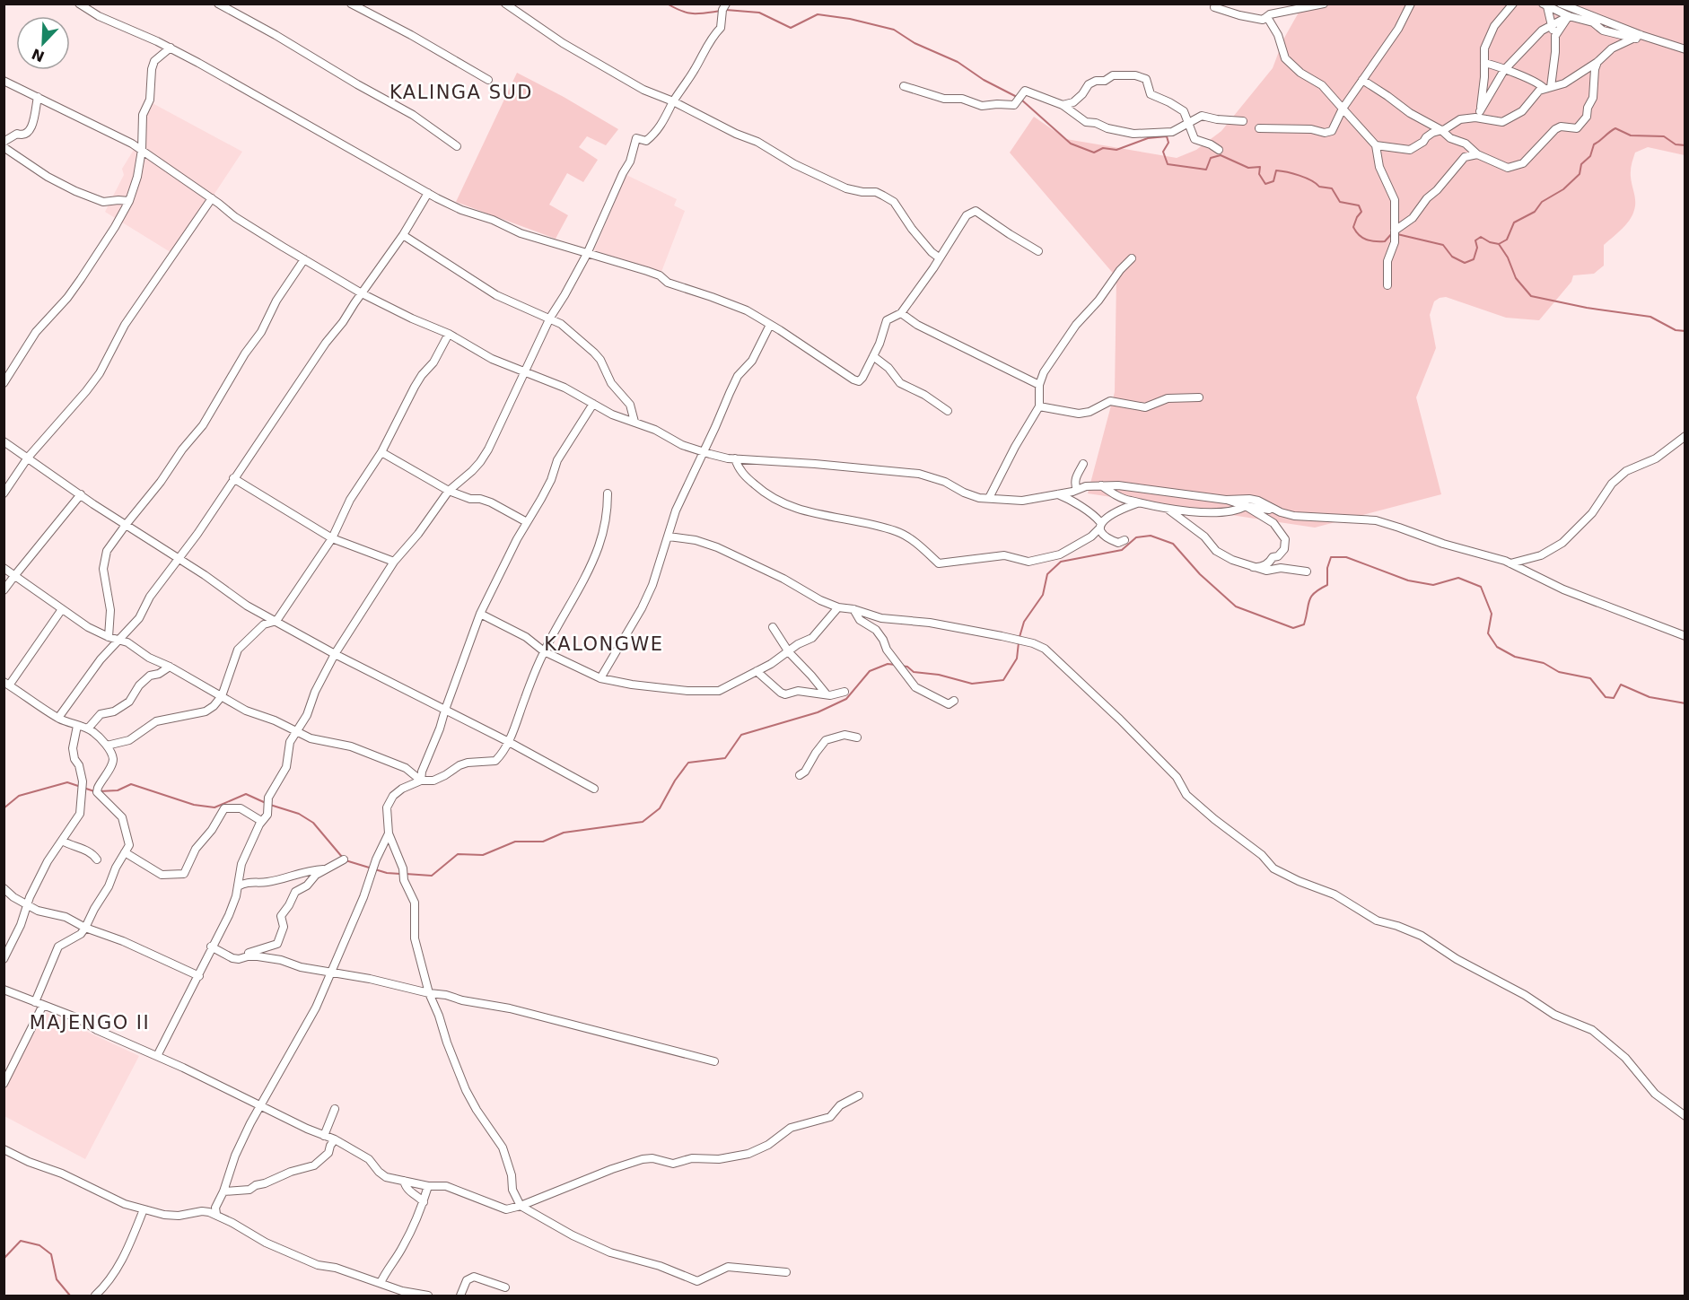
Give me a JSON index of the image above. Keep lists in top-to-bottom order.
{
  "districts": ["KALINGA SUD", "KALONGWE", "MAJENGO II"],
  "north": "bottom left"
}
